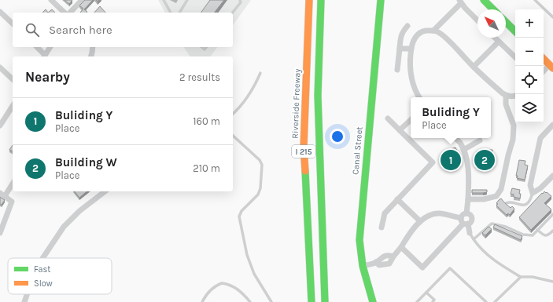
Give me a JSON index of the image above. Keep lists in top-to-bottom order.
{
  "streets": {
    "main road": ["Riverside Freeway", "Canal Street", "I 215"]
  },
  "legend": ["Fast", "Slow"],
  "north": "top left",
  "page": {
    "map_buttons": ["+", "−"],
    "search": "Search here",
    "heading": ["Nearby", "2 results"],
    "popup": ["Buliding Y", "Place"],
    "list": [
      {
        "mark": "1",
        "name": "Buliding Y",
        "note": "Place",
        "value": "160 m"
      },
      {
        "mark": "2",
        "name": "Building W",
        "note": "Place",
        "value": "210 m"
      }
    ],
    "pins": ["1", "2"]
  }
}
